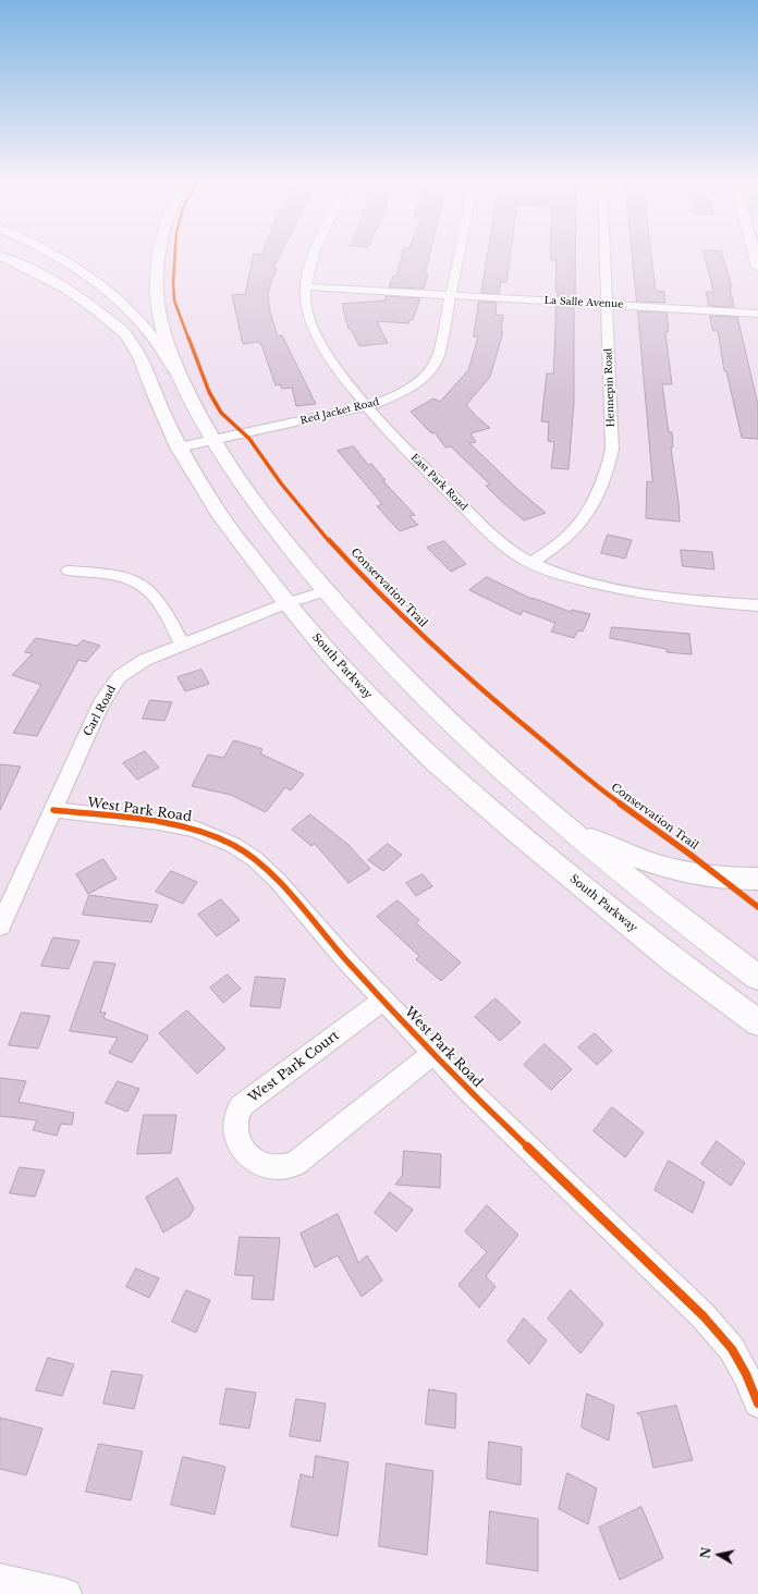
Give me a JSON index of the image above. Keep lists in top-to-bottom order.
{
  "streets": {
    "main road": ["South Parkway"],
    "street": [
      "La Salle Avenue",
      "Hennepin Road",
      "Red Jacket Road",
      "East Park Road",
      "Carl Road",
      "West Park Road",
      "West Park Court"
    ],
    "cycle path": ["Conservation Trail"]
  },
  "crossings": [
    ["La Salle Avenue", "Hennepin Road"],
    ["La Salle Avenue", "Red Jacket Road"],
    ["La Salle Avenue", "East Park Road"],
    ["Hennepin Road", "East Park Road"],
    ["Red Jacket Road", "East Park Road"],
    ["Red Jacket Road", "South Parkway"],
    ["South Parkway", "Carl Road"],
    ["Carl Road", "West Park Road"],
    ["West Park Road", "West Park Court"]
  ],
  "north": "left"
}
